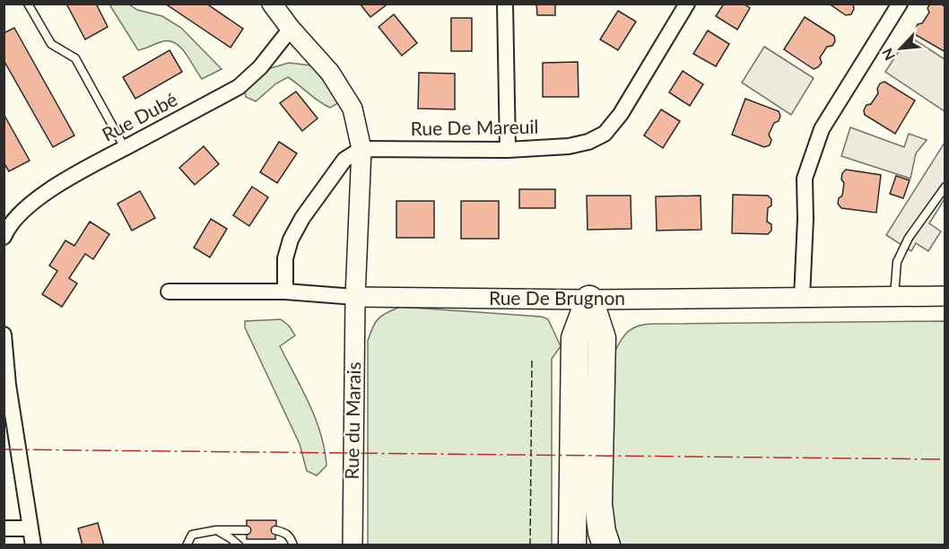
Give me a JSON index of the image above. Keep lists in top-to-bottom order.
{
  "streets": {
    "street": [
      "Rue Dubé",
      "Rue De Mareuil",
      "Rue De Brugnon",
      "Rue du Marais"
    ]
  },
  "crossings": [
    ["Rue Dubé", "Rue du Marais"],
    ["Rue De Mareuil", "Rue du Marais"],
    ["Rue De Brugnon", "Rue du Marais"]
  ],
  "north": "bottom left"
}
